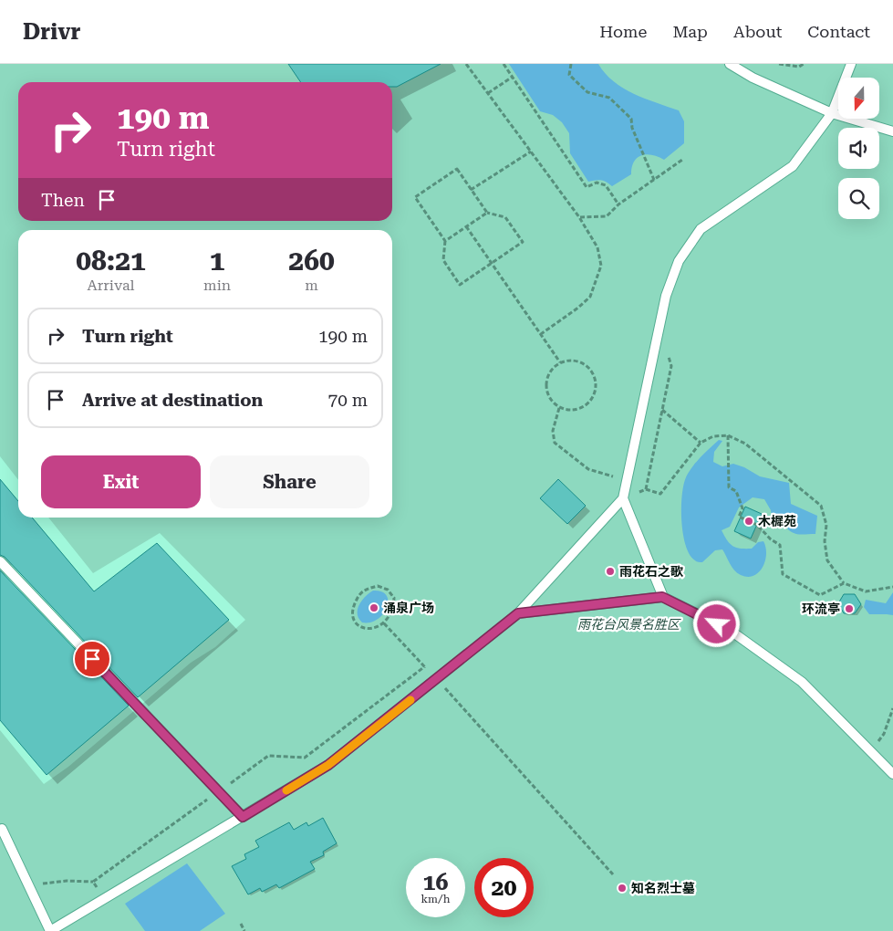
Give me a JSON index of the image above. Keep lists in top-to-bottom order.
{
  "parks": ["雨花台风景名胜区"],
  "places": [
    "木樨苑",
    "雨花石之歌",
    "涌泉广场",
    "环流亭",
    "知名烈士墓"
  ],
  "north": "bottom",
  "page": {
    "header": "Drivr",
    "nav": [
      "Home",
      "Map",
      "About",
      "Contact"
    ],
    "turn": ["190 m", "Turn right"],
    "then": "Then",
    "eta": [
      "08:21",
      "Arrival",
      "1",
      "min",
      "260",
      "m"
    ],
    "list": [
      {
        "name": "Turn right",
        "value": "190 m"
      },
      {
        "name": "Arrive at destination",
        "value": "70 m"
      }
    ],
    "buttons": ["Exit", "Share"],
    "speed": "16 km/h",
    "limit": "20"
  }
}
